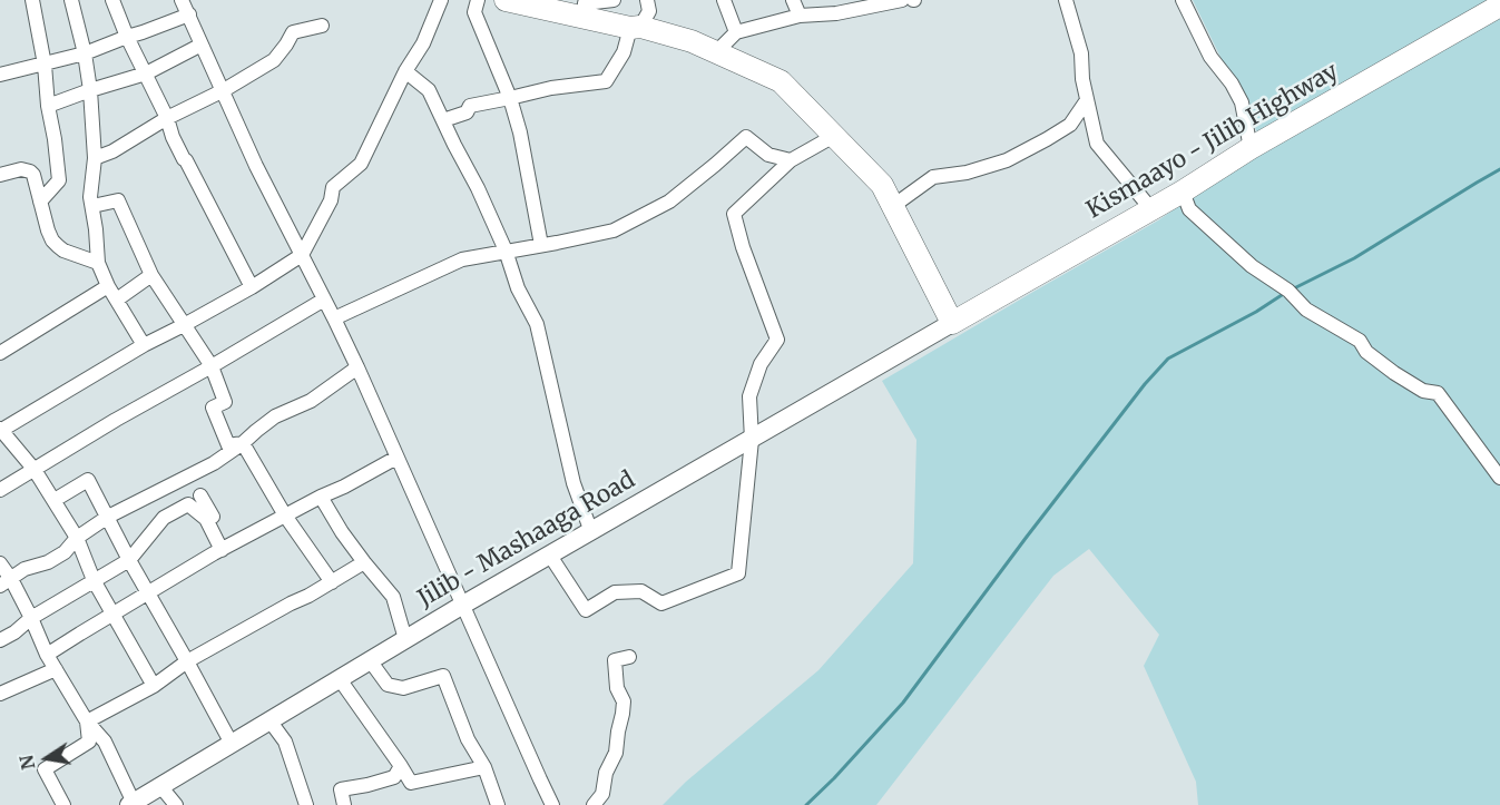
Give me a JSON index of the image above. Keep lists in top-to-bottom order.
{
  "streets": {
    "main road": ["Kismaayo - Jilib Highway", "Jilib - Mashaaga Road"]
  },
  "crossings": [
    ["Kismaayo - Jilib Highway", "Jilib - Mashaaga Road"]
  ],
  "north": "left"
}
